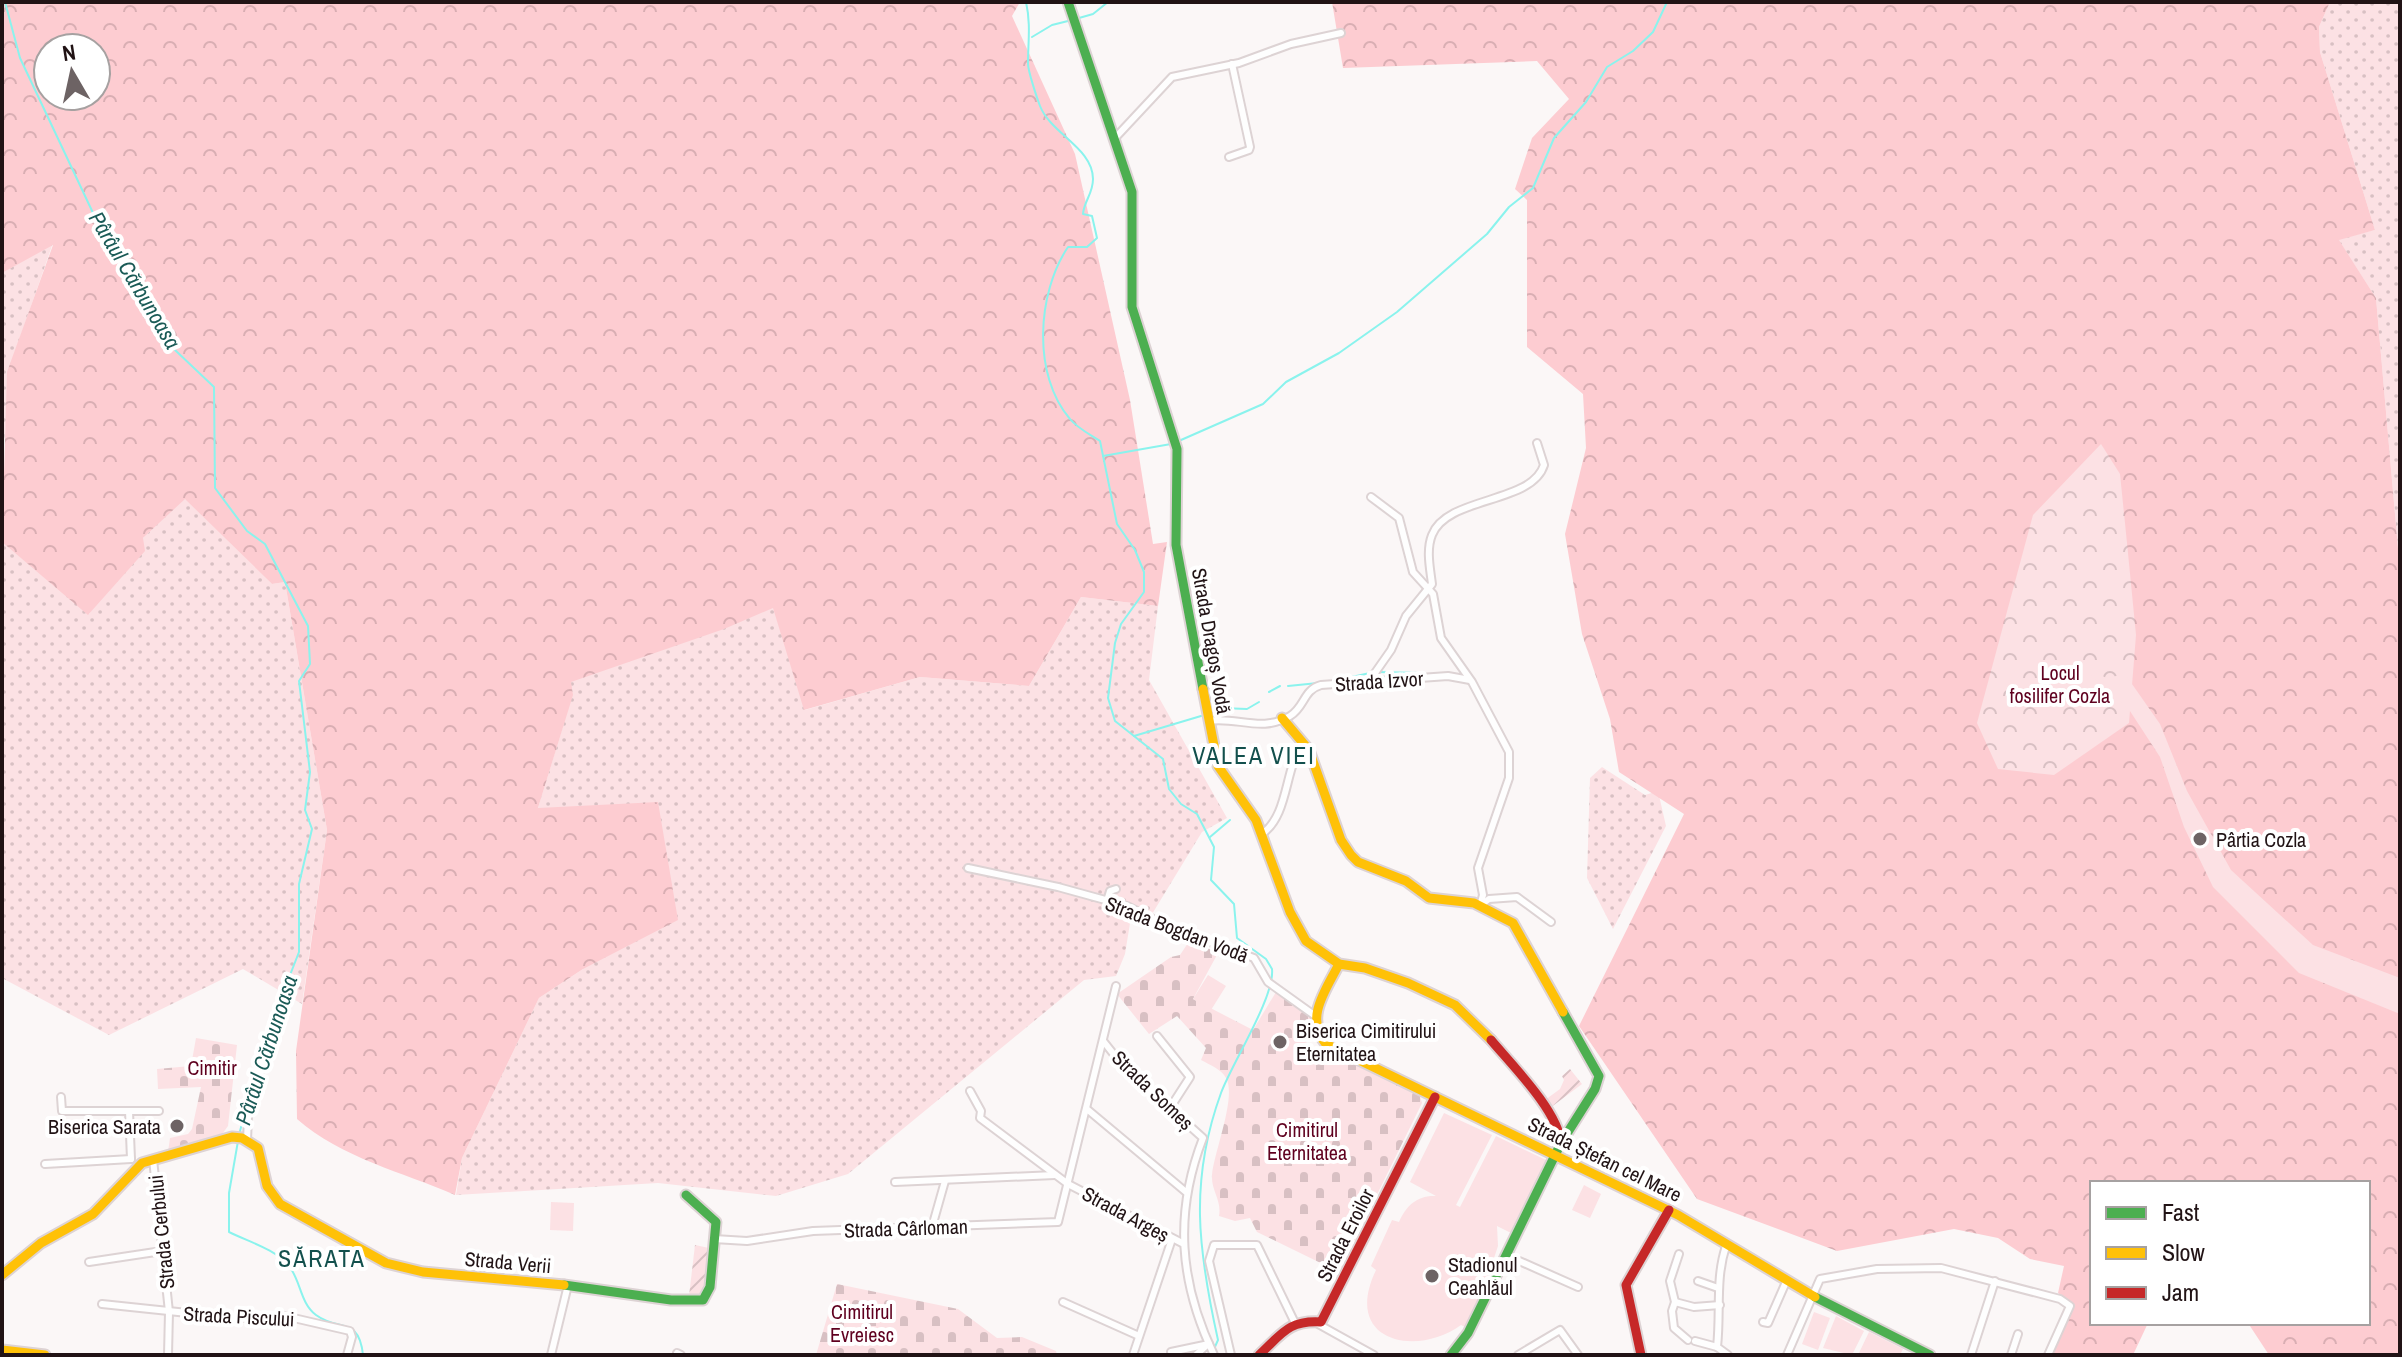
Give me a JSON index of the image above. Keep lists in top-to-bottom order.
{
  "streets": {
    "street": [
      "Strada Dragoș Vodă",
      "Strada Izvor",
      "Strada Bogdan Vodă",
      "Strada Someș",
      "Strada Ștefan cel Mare",
      "Strada Argeș",
      "Strada Cârloman",
      "Strada Cerbului",
      "Strada Eroilor",
      "Strada Verii",
      "Strada Piscului"
    ]
  },
  "crossings": [
    ["Strada Bogdan Vodă", "Strada Ștefan cel Mare"],
    ["Strada Ștefan cel Mare", "Strada Eroilor"],
    ["Strada Argeș", "Strada Cârloman"],
    ["Strada Cârloman", "Strada Verii"],
    ["Strada Cerbului", "Strada Piscului"]
  ],
  "districts": ["VALEA VIEI", "SĂRATA"],
  "water": ["Pârâul Cărbunoasa"],
  "parks": [
    "Locul fosilifer Cozla",
    "Cimitir",
    "Cimitirul Eternitatea",
    "Cimitirul Evreiesc"
  ],
  "places": [
    "Pârtia Cozla",
    "Biserica Cimitirului Eternitatea",
    "Biserica Sarata",
    "Stadionul Ceahlăul"
  ],
  "legend": ["Fast", "Slow", "Jam"],
  "north": "top"
}
